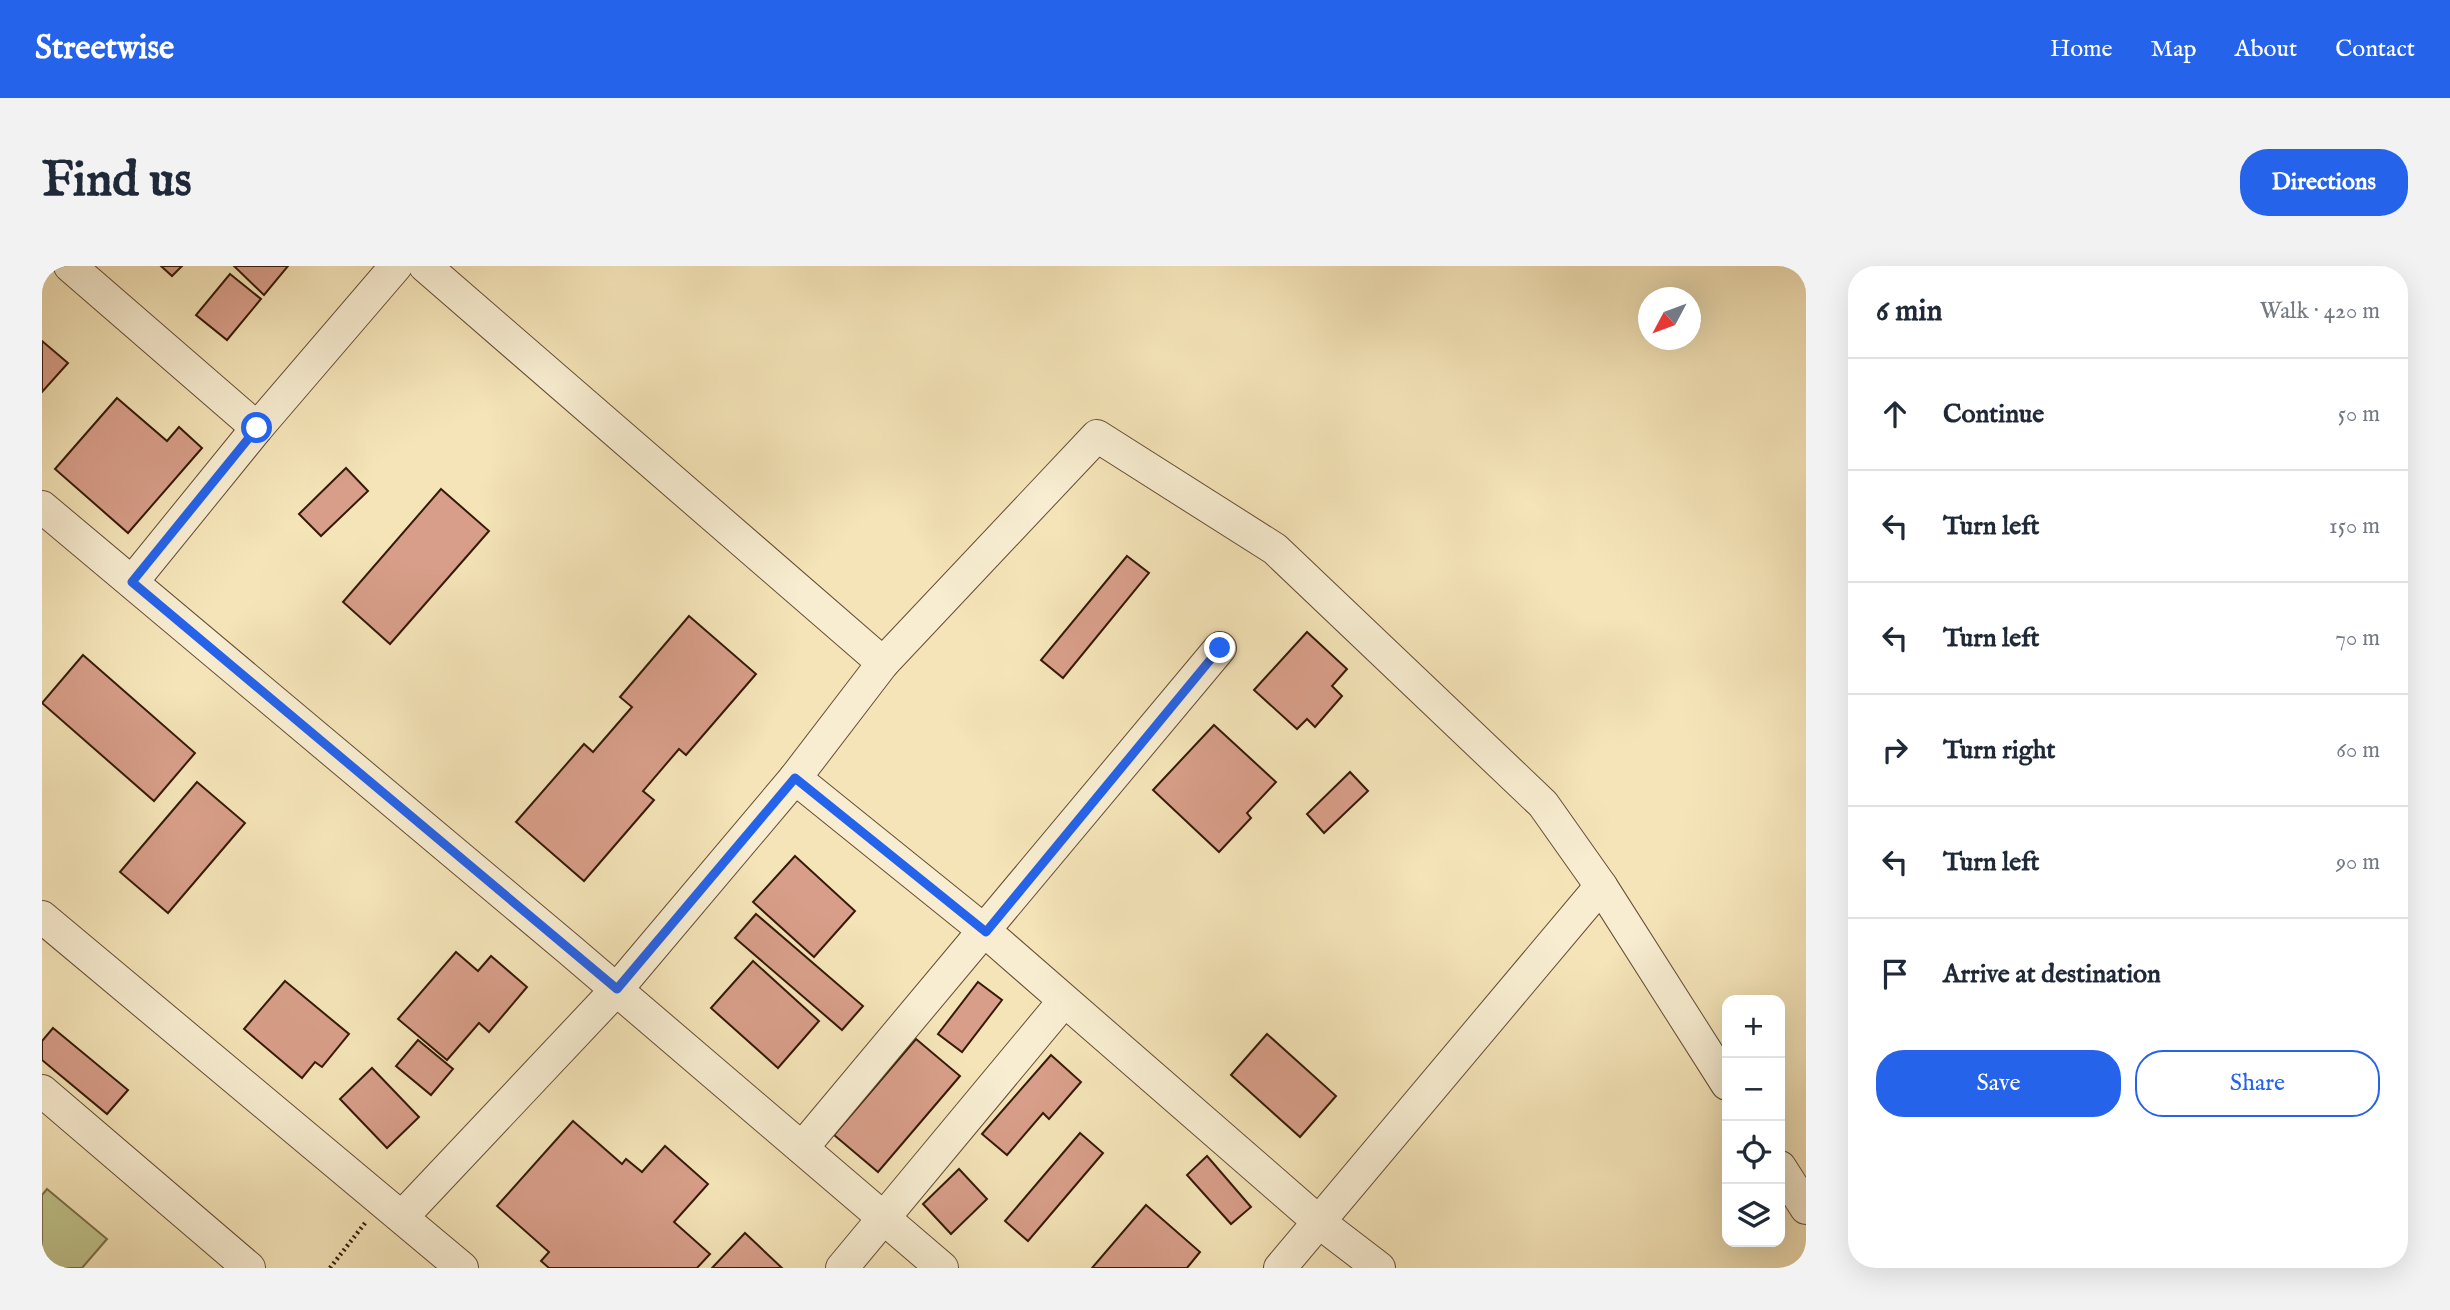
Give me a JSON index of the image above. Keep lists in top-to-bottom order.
{
  "north": "bottom left",
  "page": {
    "header": "Streetwise",
    "nav": [
      "Home",
      "Map",
      "About",
      "Contact"
    ],
    "buttons": [
      "Directions",
      ["Save", "Share"]
    ],
    "title": "Find us",
    "heading": ["6 min", "Walk · 420 m"],
    "list": [
      ["Continue", "50 m"],
      ["Turn left", "150 m"],
      ["Turn left", "70 m"],
      ["Turn right", "60 m"],
      ["Turn left", "90 m"],
      "Arrive at destination"
    ],
    "map_buttons": ["+", "−"]
  }
}
